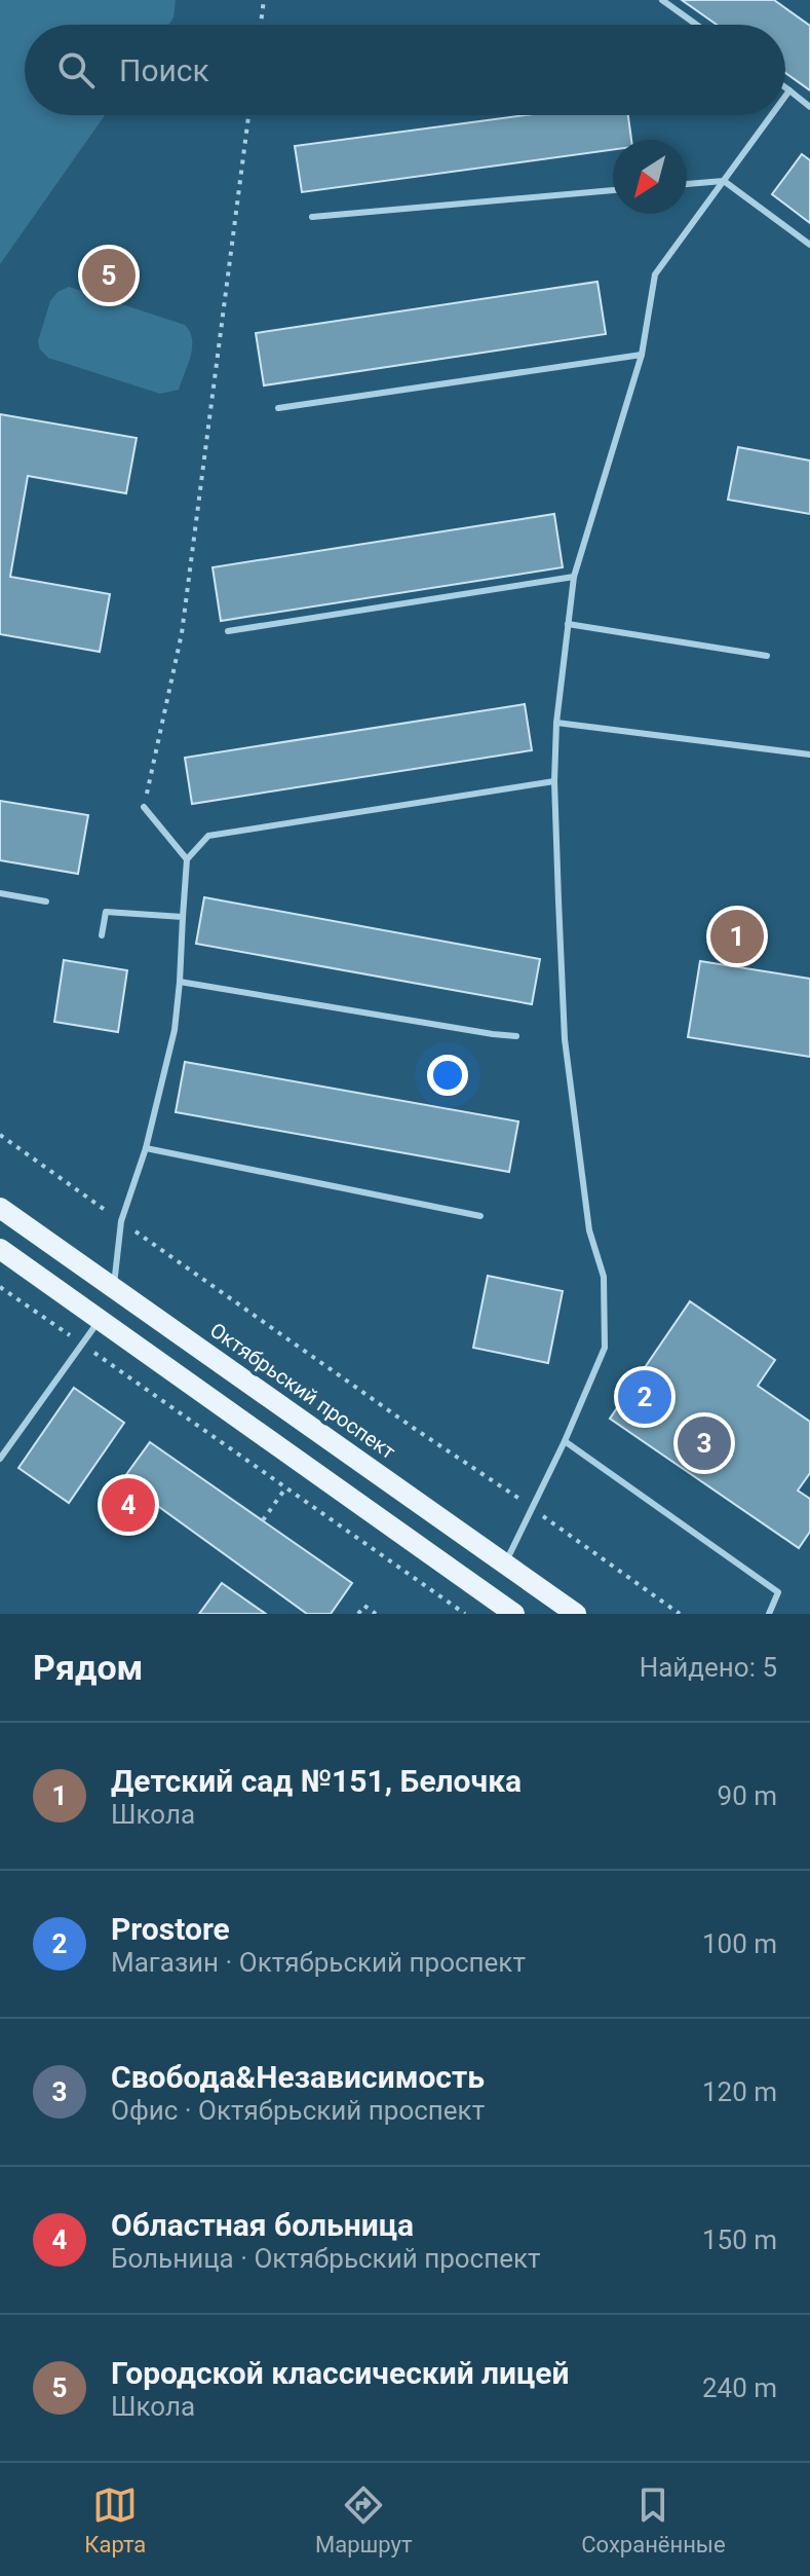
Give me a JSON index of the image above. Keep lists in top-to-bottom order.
{
  "streets": {
    "main road": ["Октябрьский проспект"]
  },
  "north": "bottom left",
  "page": {
    "search": "Поиск",
    "pins": [
      "5",
      "1",
      "2",
      "3",
      "4"
    ],
    "heading": ["Рядом", "Найдено: 5"],
    "list": [
      {
        "mark": "1",
        "name": "Детский сад №151, Белочка",
        "note": "Школа",
        "value": "90 m"
      },
      {
        "mark": "2",
        "name": "Prostore",
        "note": "Магазин · Октябрьский проспект",
        "value": "100 m"
      },
      {
        "mark": "3",
        "name": "Свобода&Независимость",
        "note": "Офис · Октябрьский проспект",
        "value": "120 m"
      },
      {
        "mark": "4",
        "name": "Областная больница",
        "note": "Больница · Октябрьский проспект",
        "value": "150 m"
      },
      {
        "mark": "5",
        "name": "Городской классический лицей",
        "note": "Школа",
        "value": "240 m"
      }
    ],
    "nav": ["Карта", "Маршрут", "Сохранённые"]
  }
}
